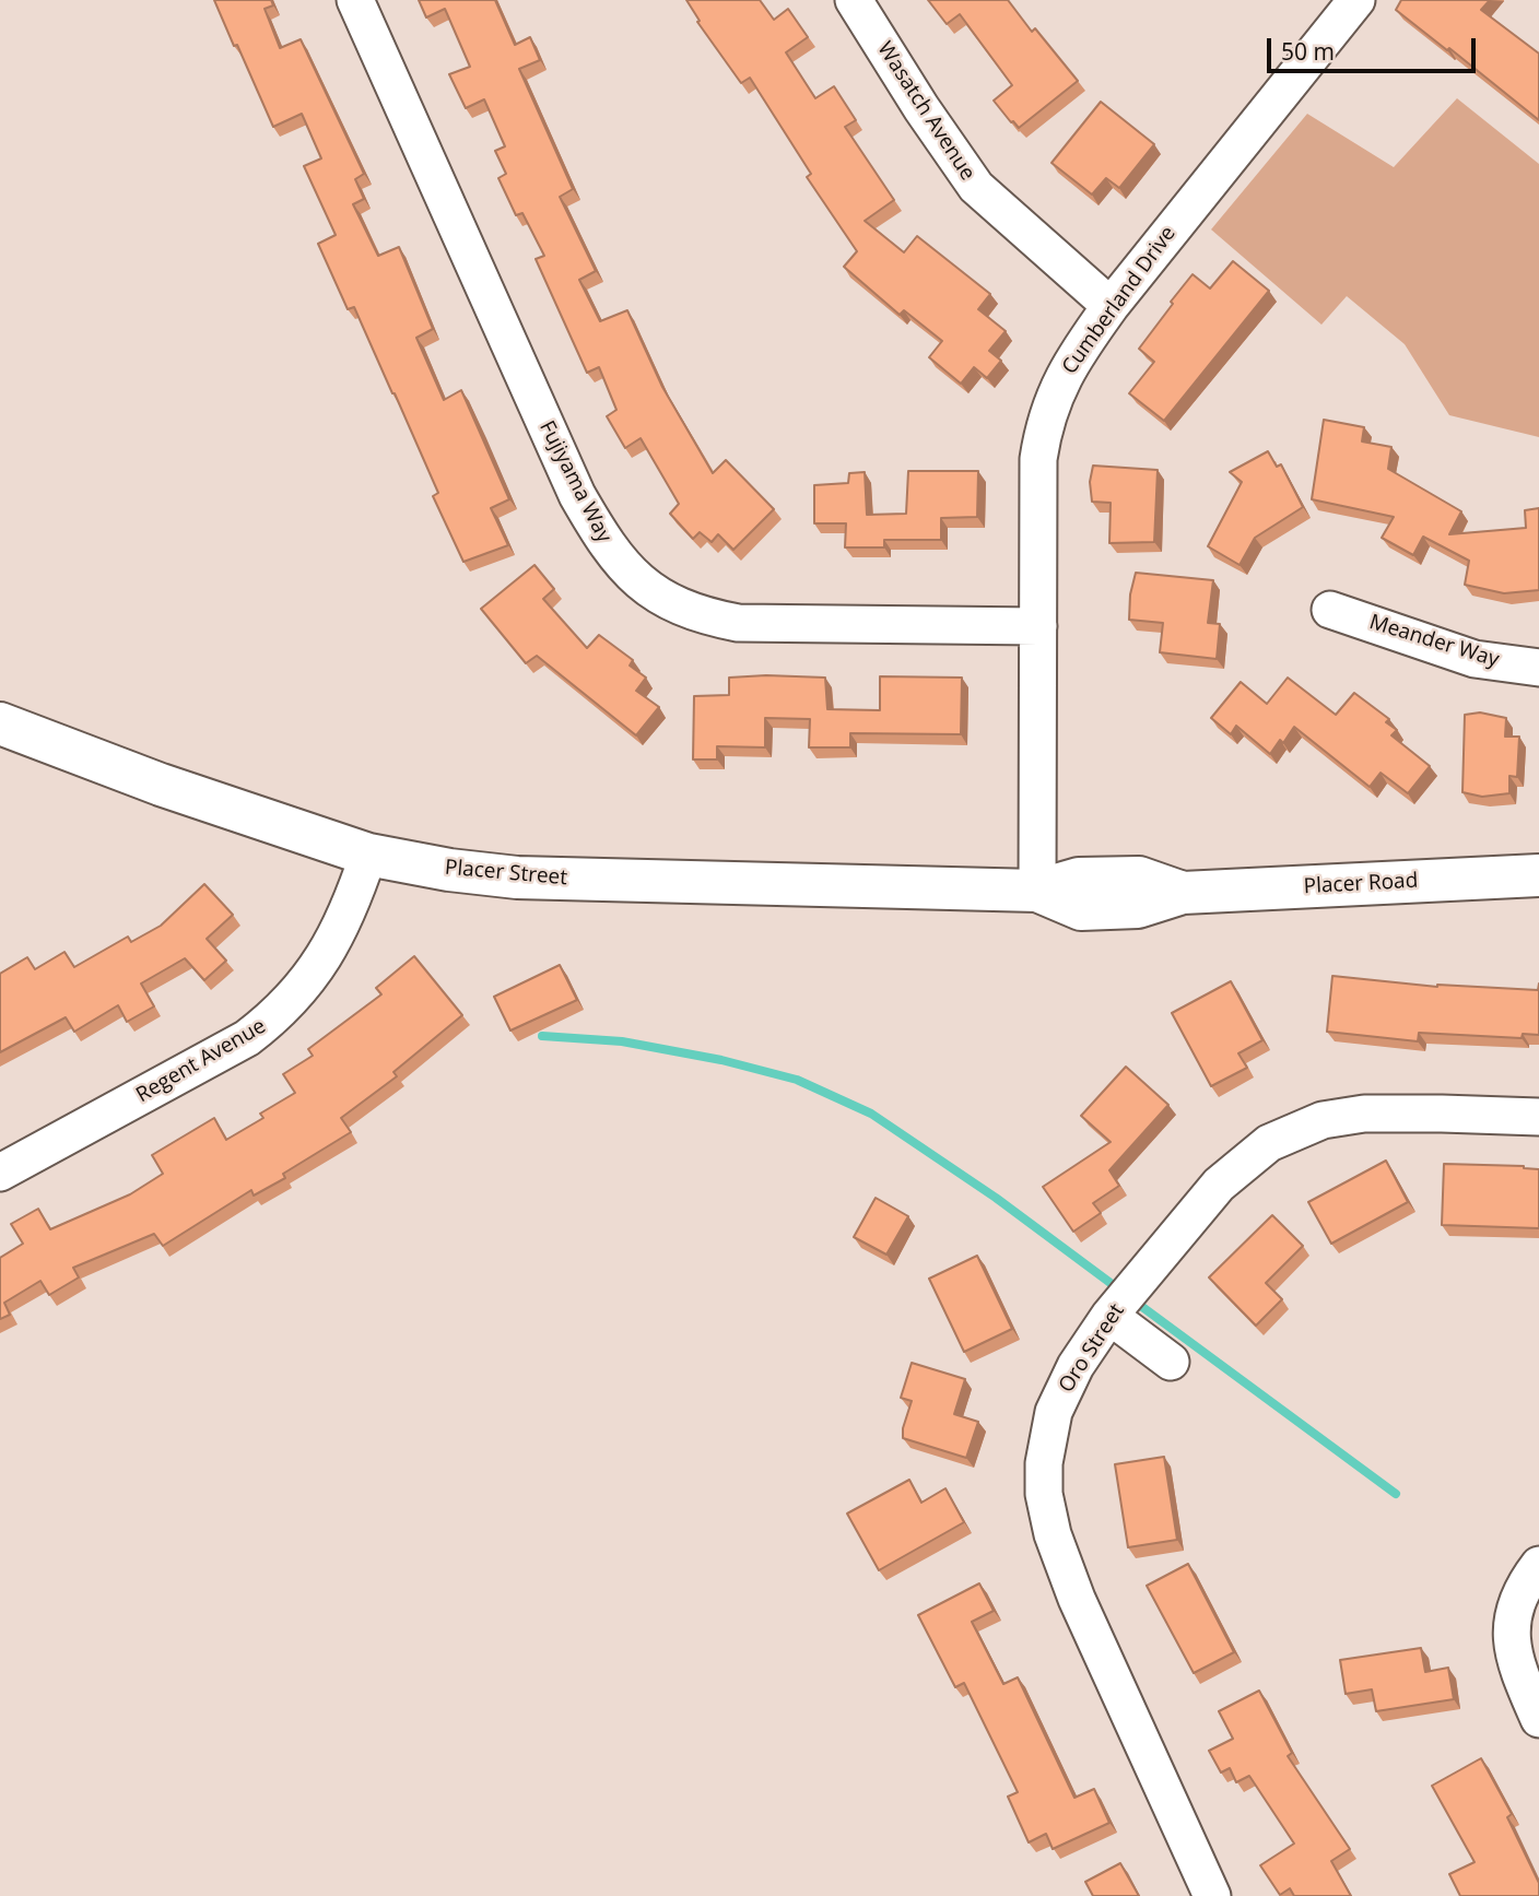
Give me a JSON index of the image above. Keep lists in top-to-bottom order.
{
  "streets": {
    "main road": ["Placer Street", "Placer Road"],
    "street": [
      "Wasatch Avenue",
      "Cumberland Drive",
      "Fujiyama Way",
      "Meander Way",
      "Regent Avenue",
      "Oro Street"
    ]
  },
  "crossings": [
    ["Wasatch Avenue", "Cumberland Drive"],
    ["Cumberland Drive", "Fujiyama Way"],
    ["Cumberland Drive", "Placer Street"],
    ["Cumberland Drive", "Placer Road"],
    ["Placer Street", "Placer Road"],
    ["Placer Street", "Regent Avenue"]
  ],
  "scale_bar": "50 m"
}
